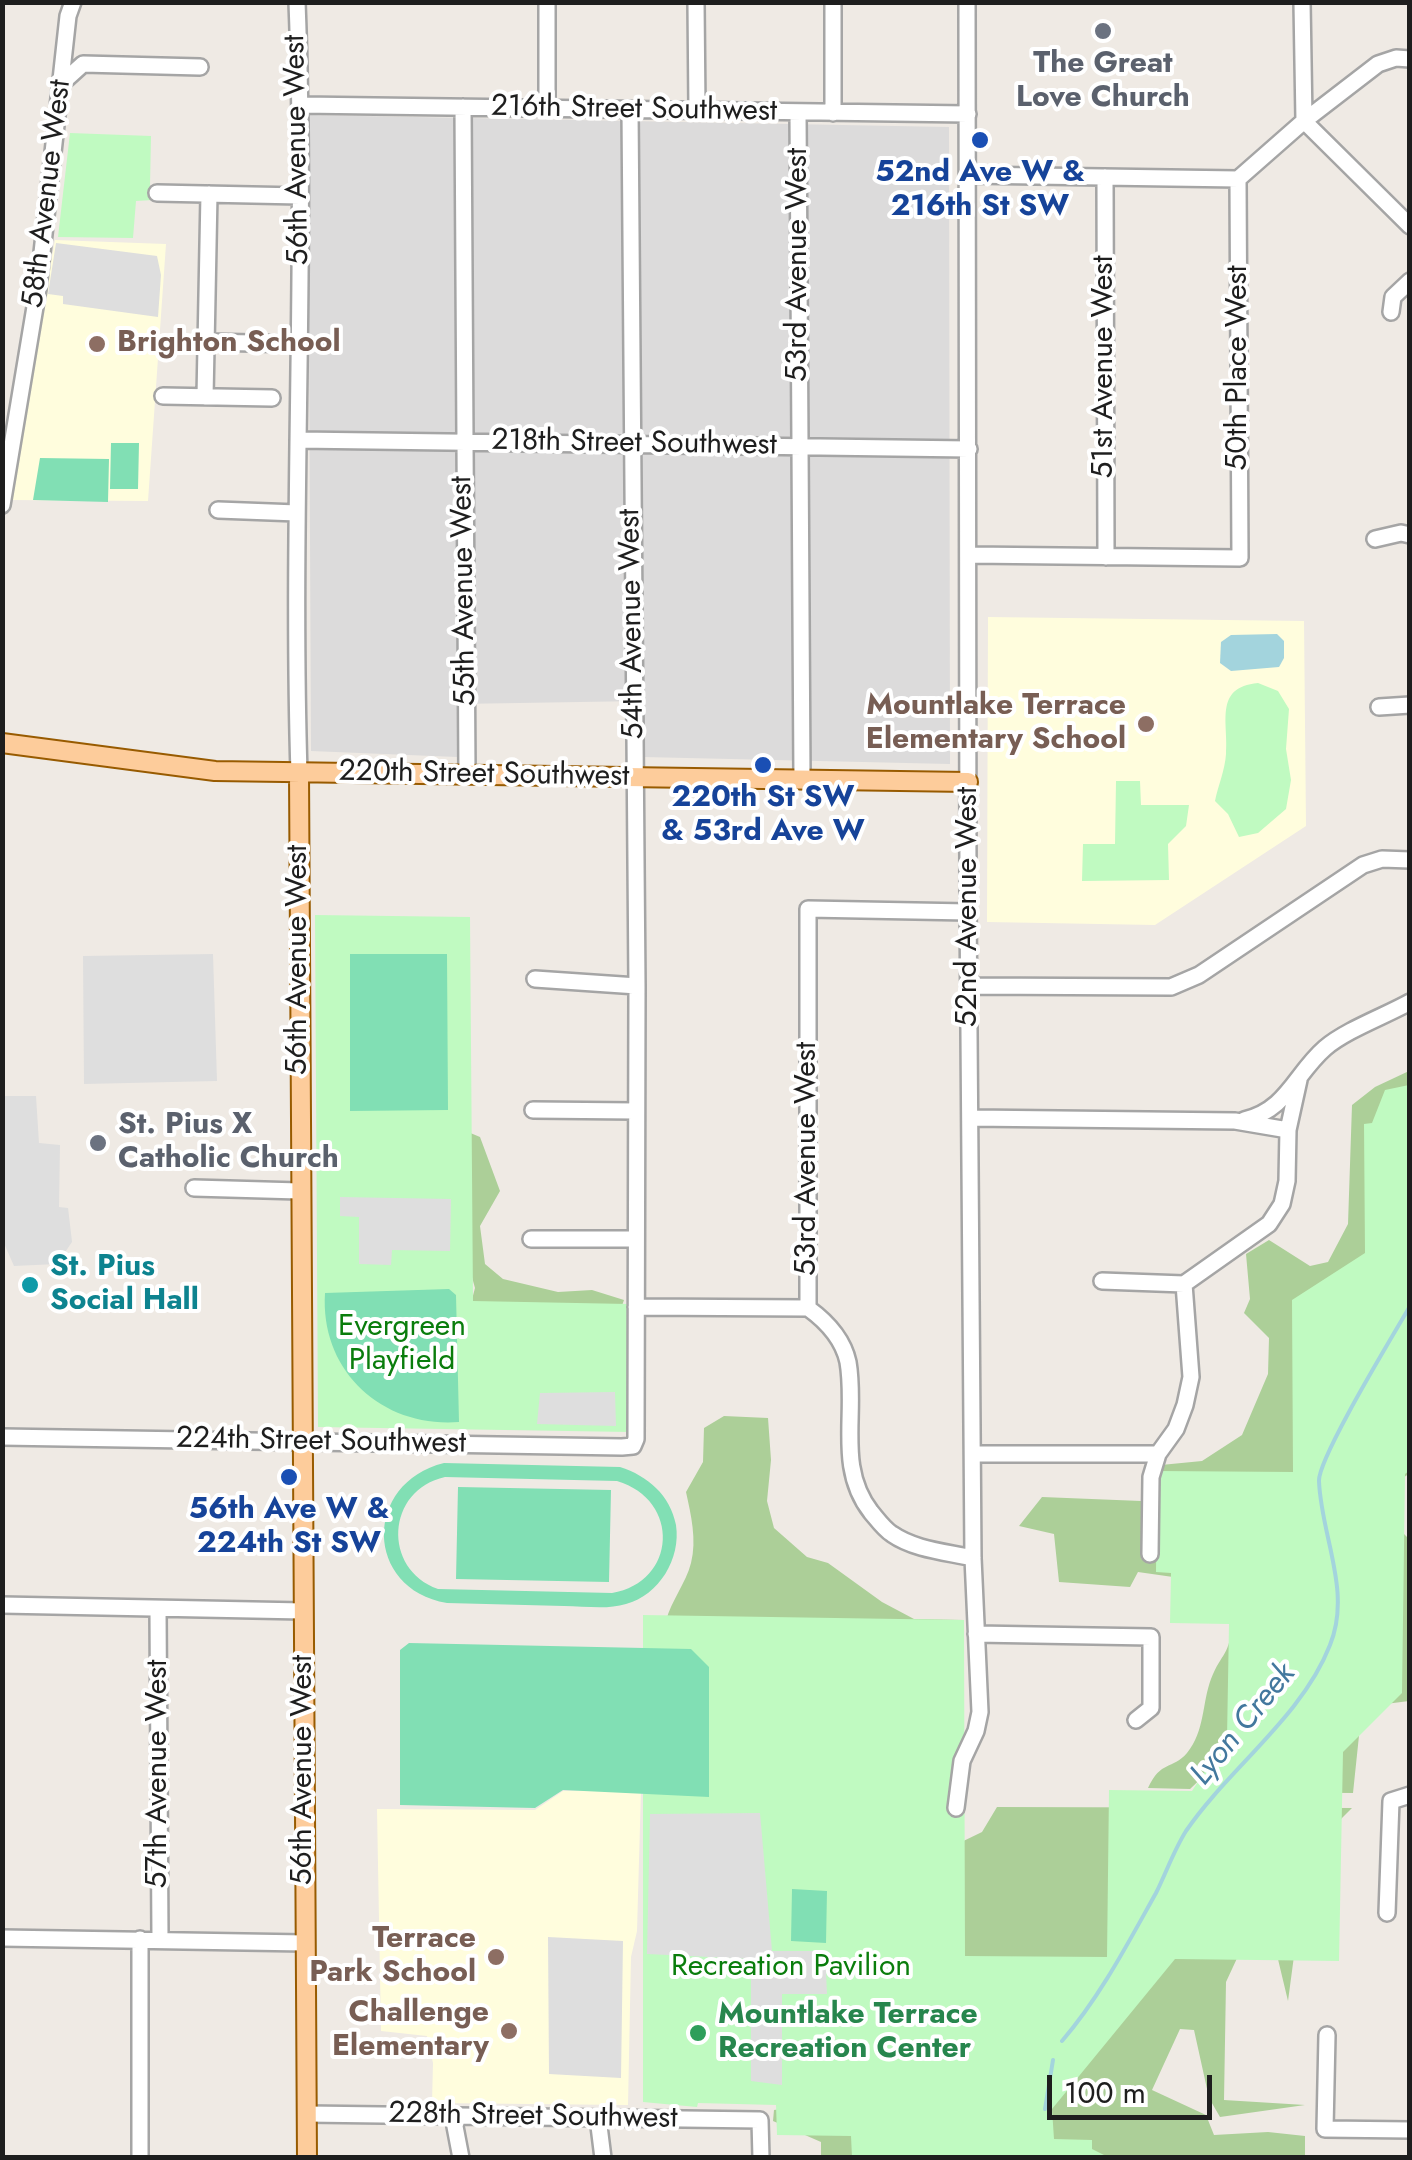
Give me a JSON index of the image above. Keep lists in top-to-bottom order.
{
  "streets": {
    "main road": ["56th Avenue West", "220th Street Southwest"],
    "street": [
      "216th Street Southwest",
      "58th Avenue West",
      "53rd Avenue West",
      "51st Avenue West",
      "50th Place West",
      "218th Street Southwest",
      "55th Avenue West",
      "54th Avenue West",
      "52nd Avenue West",
      "224th Street Southwest",
      "57th Avenue West",
      "228th Street Southwest"
    ]
  },
  "crossings": [
    ["216th Street Southwest", "56th Avenue West"],
    ["216th Street Southwest", "53rd Avenue West"],
    ["216th Street Southwest", "55th Avenue West"],
    ["216th Street Southwest", "54th Avenue West"],
    ["216th Street Southwest", "52nd Avenue West"],
    ["56th Avenue West", "218th Street Southwest"],
    ["56th Avenue West", "220th Street Southwest"],
    ["56th Avenue West", "224th Street Southwest"],
    ["56th Avenue West", "228th Street Southwest"],
    ["53rd Avenue West", "218th Street Southwest"],
    ["53rd Avenue West", "220th Street Southwest"],
    ["53rd Avenue West", "52nd Avenue West"],
    ["51st Avenue West", "50th Place West"],
    ["218th Street Southwest", "55th Avenue West"],
    ["218th Street Southwest", "54th Avenue West"],
    ["218th Street Southwest", "52nd Avenue West"],
    ["55th Avenue West", "220th Street Southwest"],
    ["54th Avenue West", "220th Street Southwest"],
    ["54th Avenue West", "224th Street Southwest"],
    ["220th Street Southwest", "52nd Avenue West"]
  ],
  "water": ["Lyon Creek"],
  "parks": ["Evergreen Playfield", "Recreation Pavilion"],
  "places": [
    "The Great Love Church",
    "52nd Ave W & 216th St SW",
    "Brighton School",
    "Mountlake Terrace Elementary School",
    "220th St SW & 53rd Ave W",
    "St. Pius X Catholic Church",
    "St. Pius Social Hall",
    "56th Ave W & 224th St SW",
    "Terrace Park School",
    "Challenge Elementary",
    "Mountlake Terrace Recreation Center"
  ],
  "scale_bar": "100 m"
}
